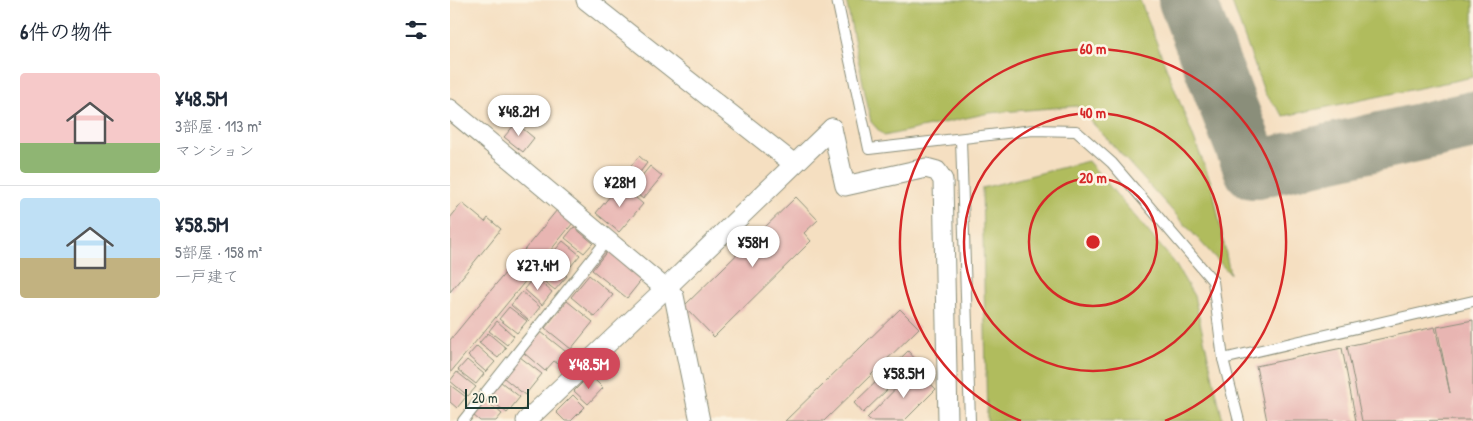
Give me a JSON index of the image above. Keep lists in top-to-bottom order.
{
  "scale_bar": "20 m",
  "page": {
    "heading": "6件の物件",
    "list": [
      {
        "name": "¥48.5M",
        "note": "3部屋 · 113 m² · マンション"
      },
      {
        "name": "¥58.5M",
        "note": "5部屋 · 158 m² · 一戸建て"
      }
    ],
    "price": [
      "¥48.2M",
      "¥28M",
      "¥58M",
      "¥27.4M",
      "¥48.5M",
      "¥58.5M"
    ],
    "scale": "20 m"
  },
  "rings": ["60 m", "40 m", "20 m"]
}
